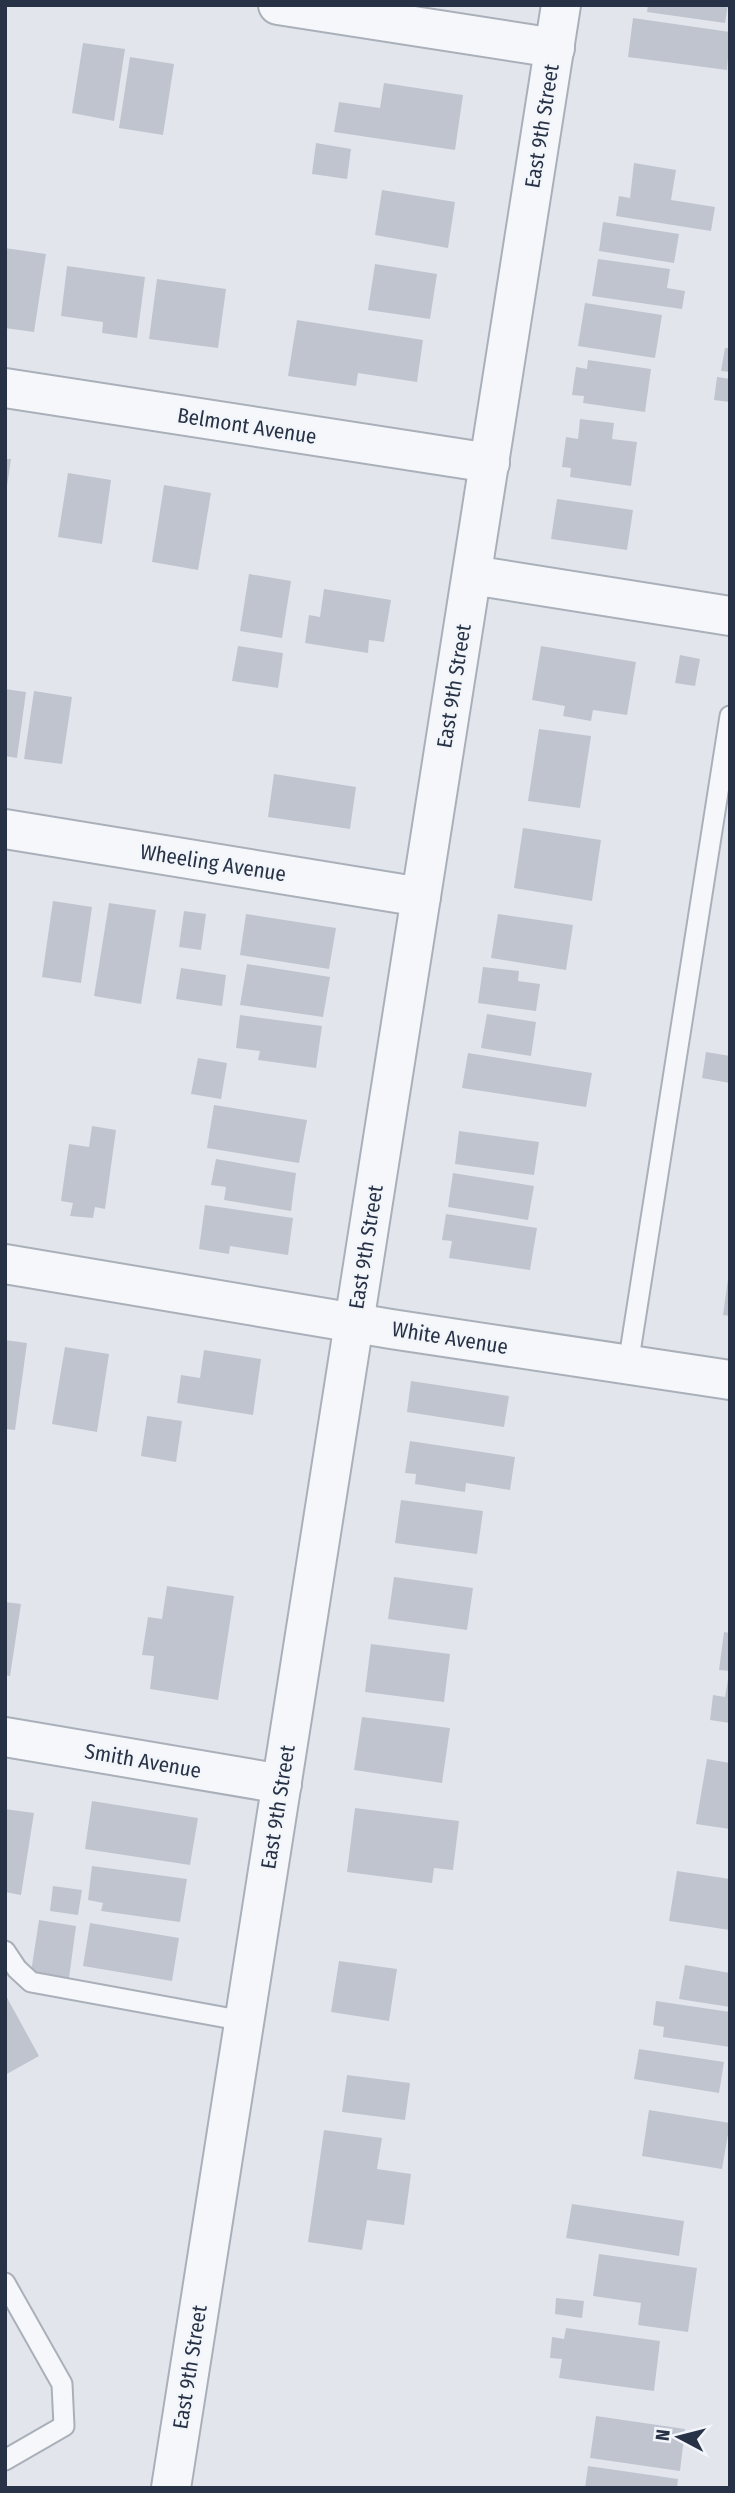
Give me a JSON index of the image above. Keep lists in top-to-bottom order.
{
  "streets": {
    "street": [
      "East 9th Street",
      "Belmont Avenue",
      "Wheeling Avenue",
      "White Avenue",
      "Smith Avenue"
    ]
  },
  "crossings": [
    ["East 9th Street", "Belmont Avenue"],
    ["East 9th Street", "Wheeling Avenue"],
    ["East 9th Street", "White Avenue"],
    ["East 9th Street", "Smith Avenue"]
  ],
  "north": "left"
}
